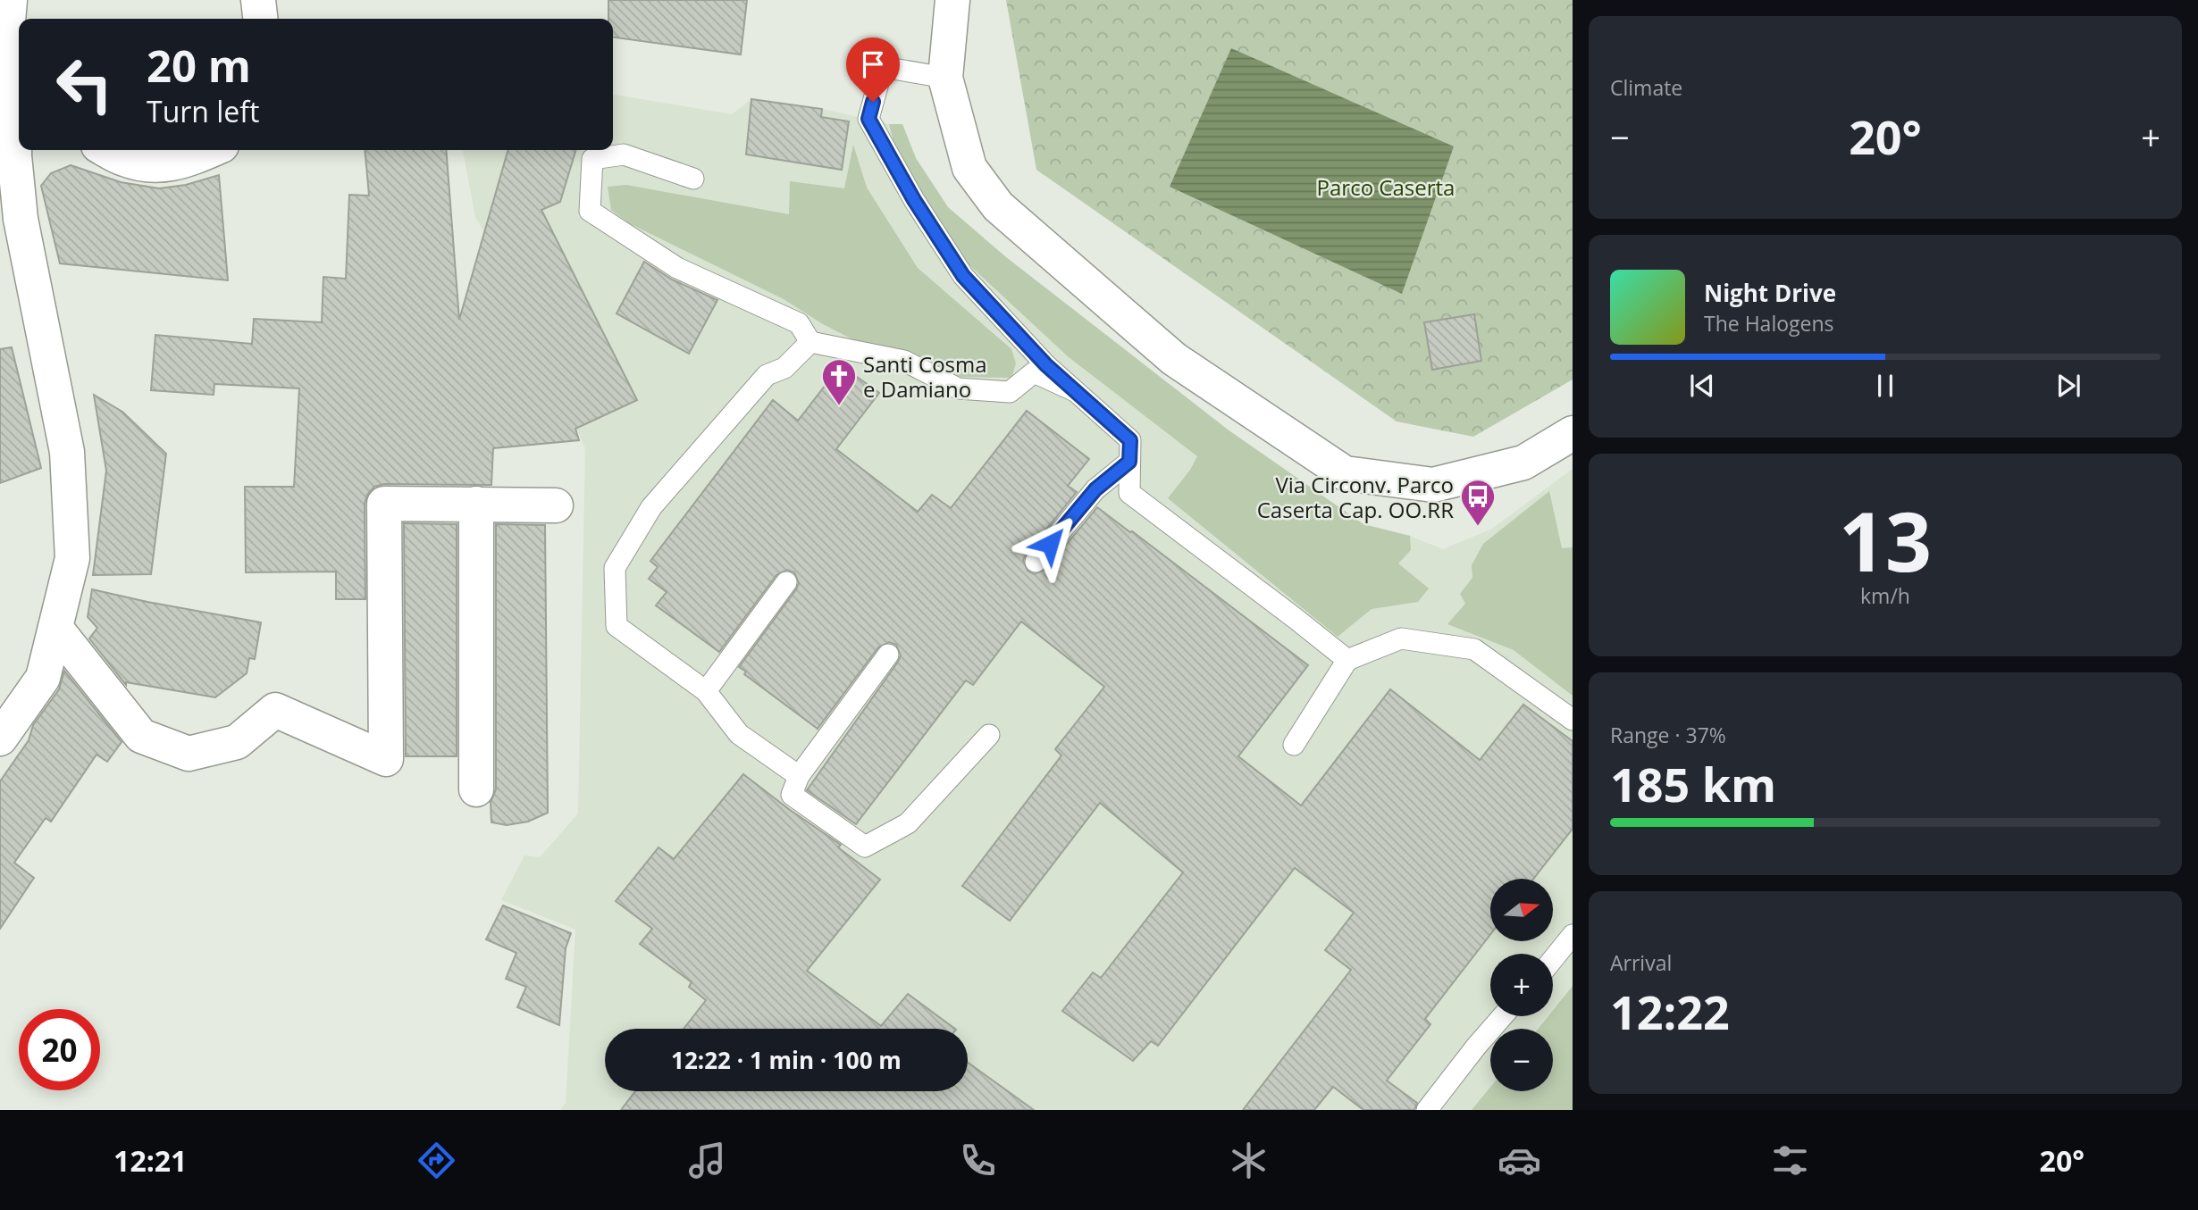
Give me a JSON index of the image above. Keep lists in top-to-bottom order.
{
  "parks": ["Parco Caserta"],
  "places": {
    "church": ["Santi Cosma e Damiano"],
    "bus stop": ["Via Circonv. Parco Caserta Cap. OO.RR"]
  },
  "north": "right",
  "page": {
    "tile": [
      "Climate",
      ["13", "km/h"],
      ["Range · 37%", "185 km"],
      ["Arrival", "12:22"]
    ],
    "turn": ["20 m", "Turn left"],
    "heat": ["−", "20°", "+"],
    "song": ["Night Drive", "The Halogens"],
    "map_buttons": ["+", "−"],
    "limit": "20",
    "trip": "12:22 · 1 min · 100 m",
    "tabs": ["12:21", "20°"]
  }
}
